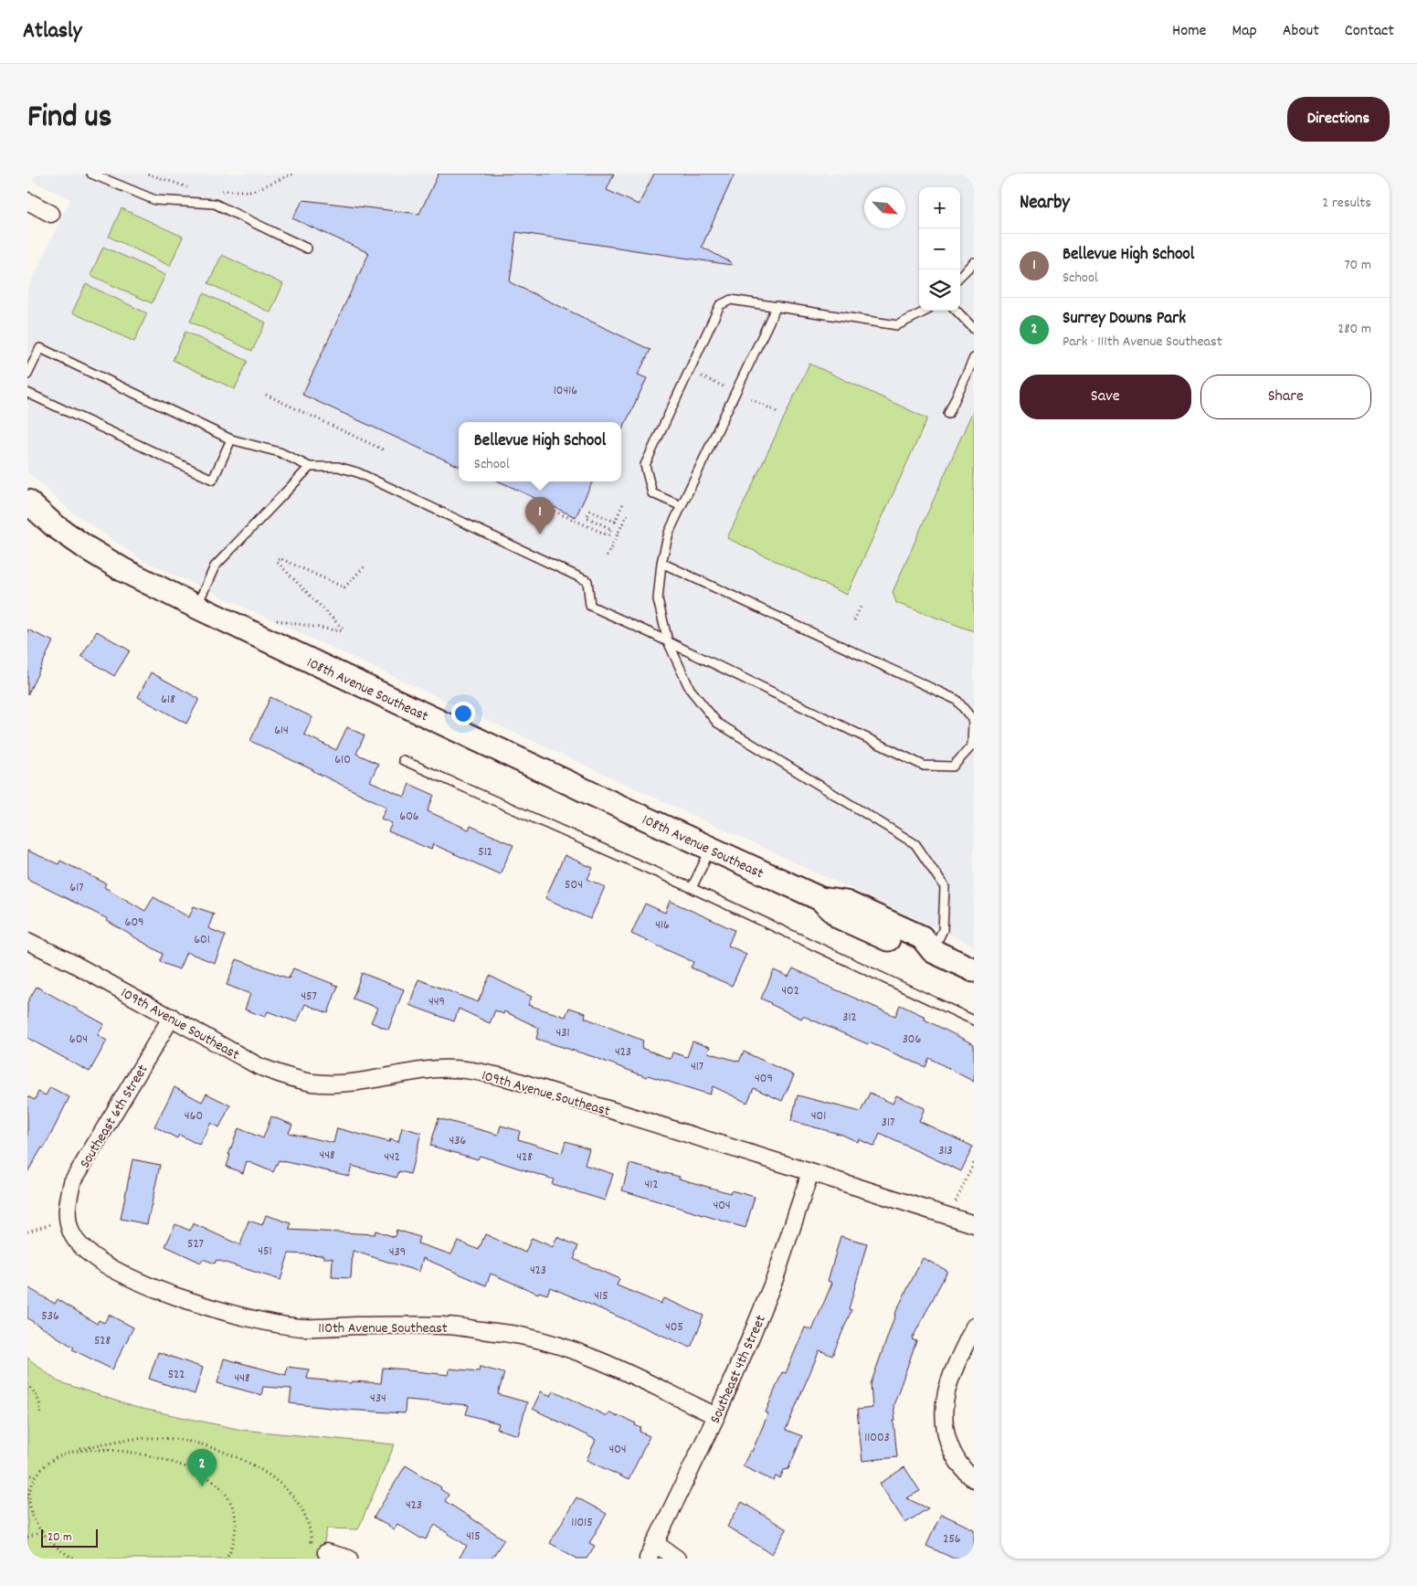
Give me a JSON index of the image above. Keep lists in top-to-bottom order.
{
  "streets": {
    "street": [
      "108th Avenue Southeast",
      "109th Avenue Southeast",
      "Southeast 6th Street",
      "110th Avenue Southeast",
      "Southeast 4th Street"
    ]
  },
  "crossings": [
    ["109th Avenue Southeast", "Southeast 6th Street"],
    ["109th Avenue Southeast", "Southeast 4th Street"],
    ["Southeast 6th Street", "110th Avenue Southeast"],
    ["110th Avenue Southeast", "Southeast 4th Street"]
  ],
  "house_numbers": [
    "10416",
    "618",
    "614",
    "610",
    "606",
    "512",
    "504",
    "617",
    "609",
    "416",
    "601",
    "402",
    "457",
    "449",
    "312",
    "431",
    "604",
    "306",
    "423",
    "417",
    "409",
    "460",
    "401",
    "317",
    "436",
    "313",
    "448",
    "442",
    "428",
    "412",
    "404",
    "527",
    "451",
    "439",
    "423",
    "415",
    "536",
    "405",
    "528",
    "522",
    "448",
    "434",
    "11003",
    "404",
    "423",
    "11015",
    "415",
    "256"
  ],
  "scale_bar": "20 m",
  "north": "bottom right",
  "page": {
    "header": "Atlasly",
    "nav": [
      "Home",
      "Map",
      "About",
      "Contact"
    ],
    "title": "Find us",
    "buttons": [
      "Directions",
      ["Save", "Share"]
    ],
    "heading": ["Nearby", "2 results"],
    "map_buttons": ["+", "−"],
    "list": [
      {
        "mark": "1",
        "name": "Bellevue High School",
        "note": "School",
        "value": "70 m"
      },
      {
        "mark": "2",
        "name": "Surrey Downs Park",
        "note": "Park · 111th Avenue Southeast",
        "value": "280 m"
      }
    ],
    "popup": ["Bellevue High School", "School"],
    "pins": ["1", "2"],
    "scale": "20 m"
  }
}
